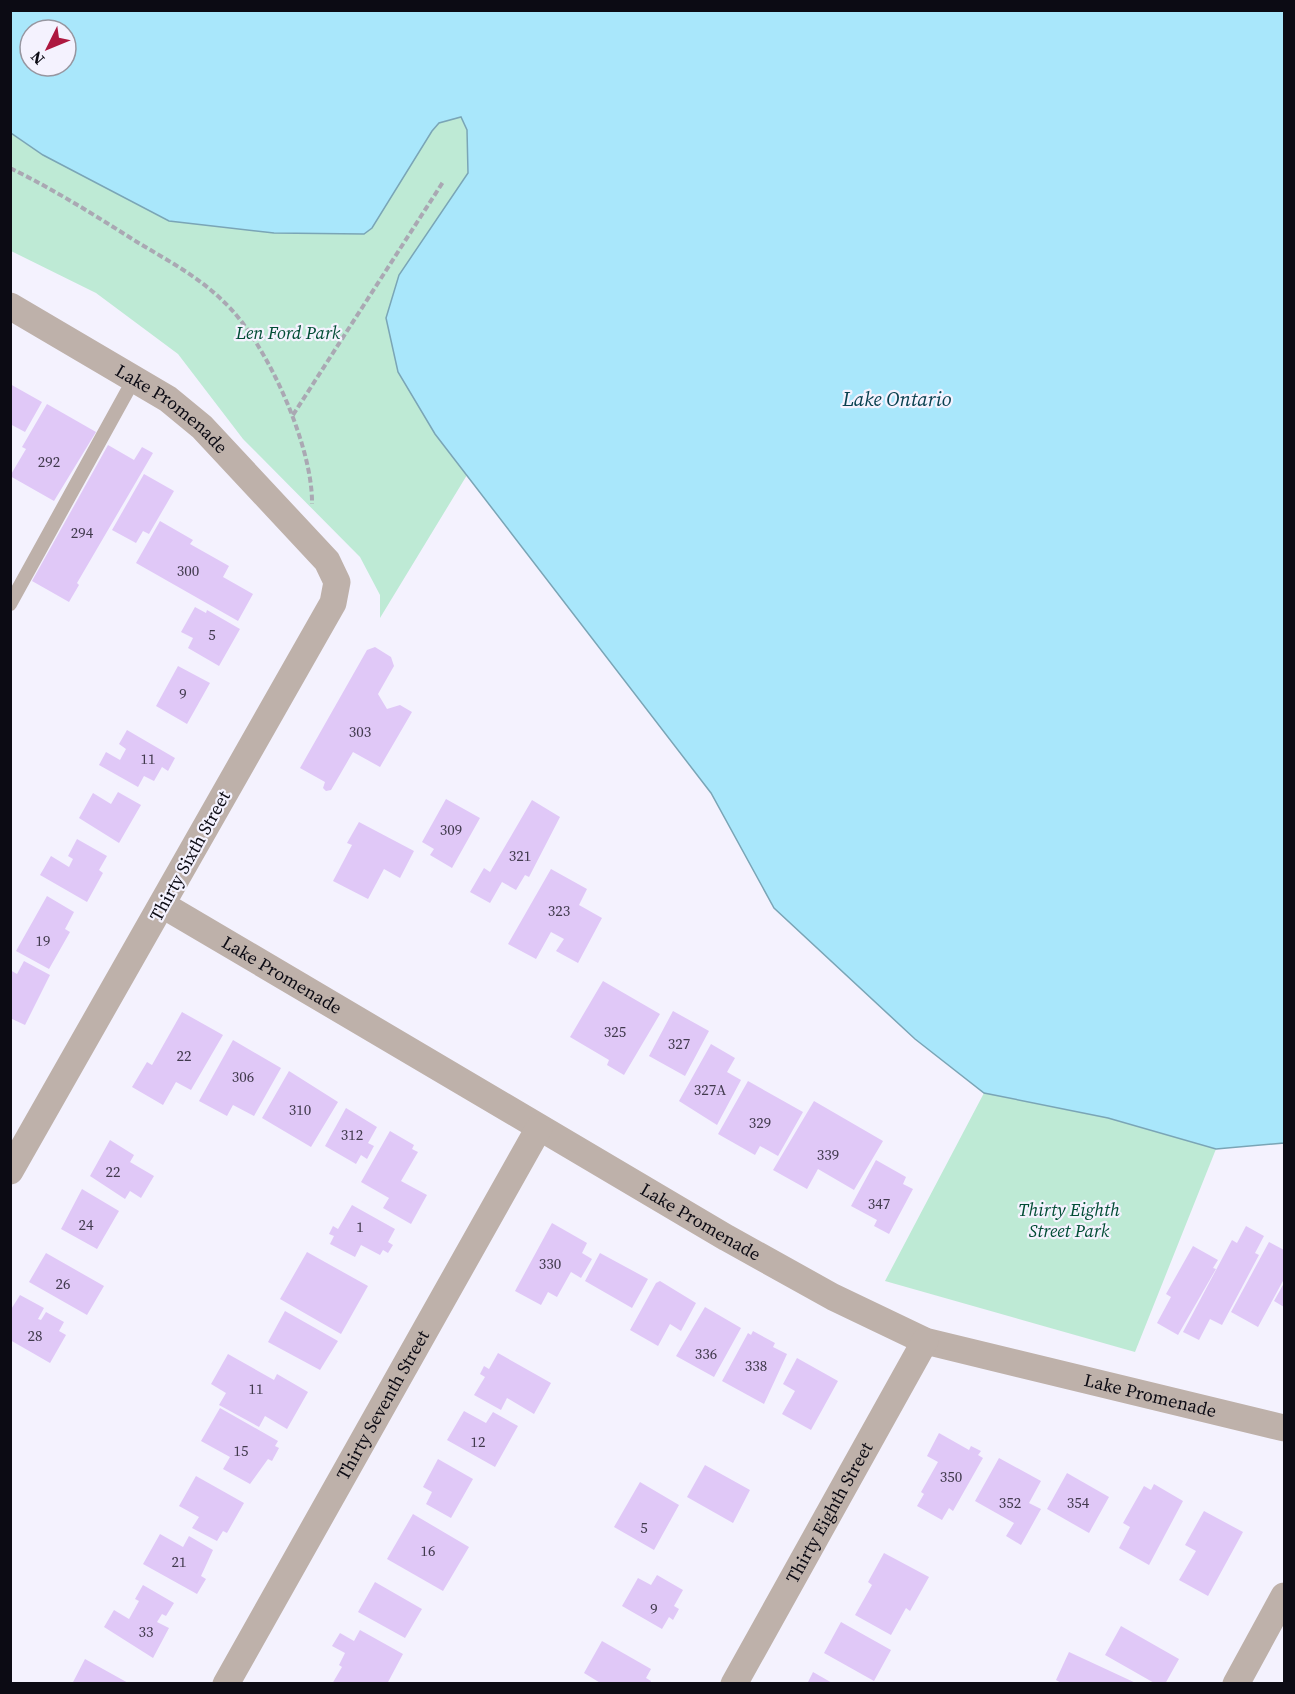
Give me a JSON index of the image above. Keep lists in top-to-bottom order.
{
  "streets": {
    "street": [
      "Lake Promenade",
      "Thirty Sixth Street",
      "Thirty Seventh Street",
      "Thirty Eighth Street"
    ]
  },
  "crossings": [
    ["Lake Promenade", "Thirty Sixth Street"],
    ["Lake Promenade", "Thirty Seventh Street"],
    ["Lake Promenade", "Thirty Eighth Street"]
  ],
  "water": ["Lake Ontario"],
  "parks": ["Len Ford Park", "Thirty Eighth Street Park"],
  "house_numbers": [
    "292",
    "294",
    "300",
    "5",
    "9",
    "303",
    "11",
    "309",
    "321",
    "323",
    "19",
    "325",
    "327",
    "22",
    "306",
    "327A",
    "310",
    "329",
    "312",
    "339",
    "22",
    "347",
    "24",
    "1",
    "330",
    "26",
    "28",
    "336",
    "338",
    "11",
    "12",
    "15",
    "350",
    "352",
    "354",
    "5",
    "16",
    "21",
    "9",
    "33"
  ],
  "north": "bottom left"
}
